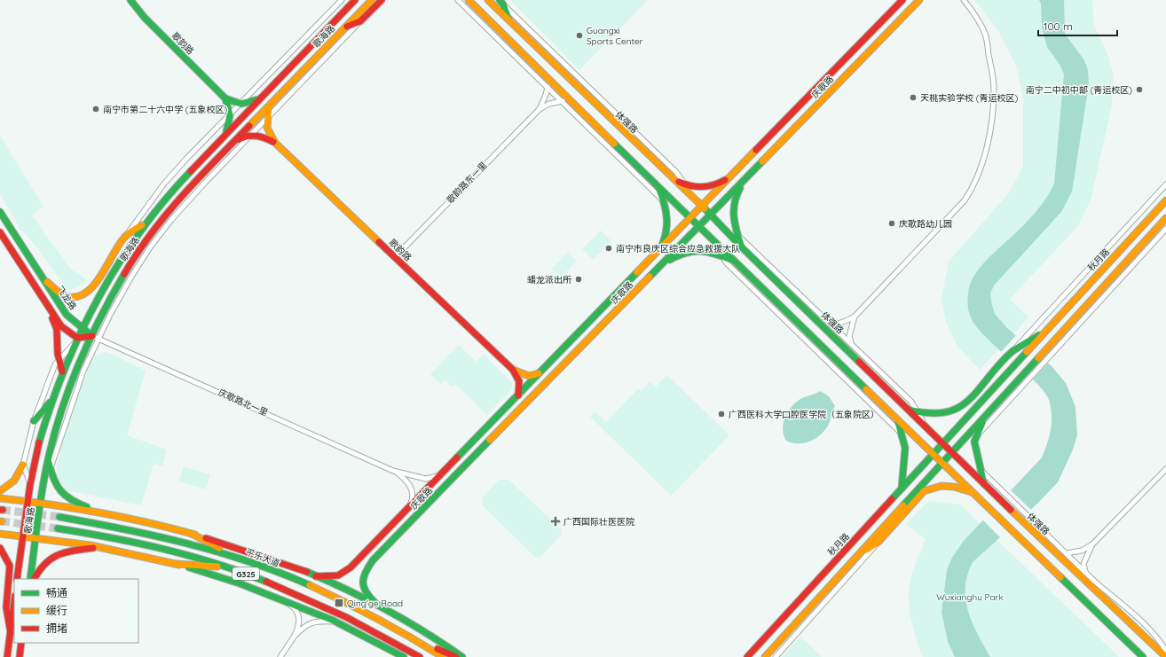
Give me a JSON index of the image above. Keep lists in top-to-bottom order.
{
  "streets": {
    "main road": [
      "歌海路",
      "歌韵路",
      "庆歌路",
      "体强路",
      "秋月路",
      "飞龙路",
      "平乐大道",
      "G325"
    ],
    "street": ["歌韵路东一里", "庆歌路北一里"]
  },
  "crossings": [
    ["歌海路", "歌韵路"],
    ["歌海路", "飞龙路"],
    ["歌海路", "庆歌路北一里"],
    ["歌韵路", "庆歌路"],
    ["歌韵路", "歌韵路东一里"],
    ["庆歌路", "体强路"],
    ["庆歌路", "庆歌路北一里"],
    ["体强路", "秋月路"],
    ["飞龙路", "庆歌路北一里"]
  ],
  "parks": ["Wuxianghu Park"],
  "places": {
    "other": [
      "Guangxi Sports Center",
      "南宁二中初中部 (青运校区)",
      "天桃实验学校 (青运校区)",
      "南宁市第二十六中学 (五象校区)",
      "庆歌路幼儿园",
      "南宁市良庆区综合应急救援大队",
      "蟠龙派出所",
      "广西医科大学口腔医学院（五象院区）"
    ],
    "health": ["广西国际壮医医院"],
    "transit": ["Qing'ge Road"]
  },
  "legend": ["畅通", "缓行", "拥堵"],
  "scale_bar": "100 m"
}
